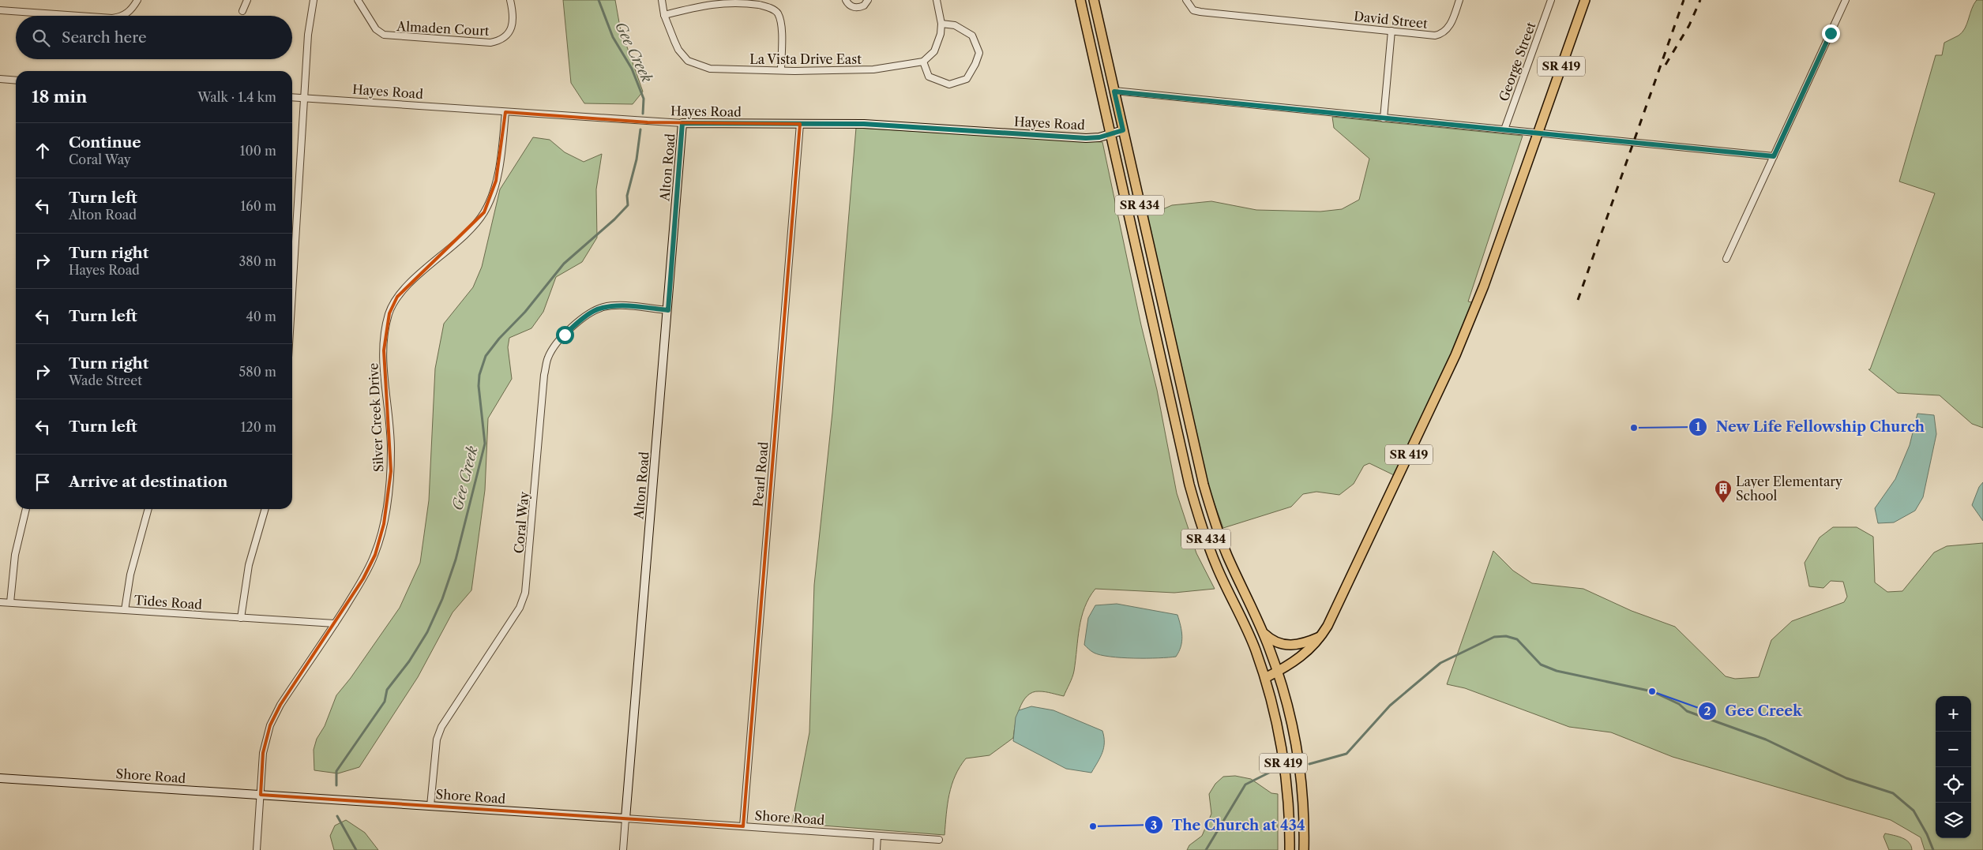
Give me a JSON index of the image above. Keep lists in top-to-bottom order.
{
  "streets": {
    "main road": ["SR 419", "SR 434"],
    "street": [
      "David Street",
      "Almaden Court",
      "La Vista Drive East",
      "George Street",
      "Hayes Road",
      "Alton Road",
      "Silver Creek Drive",
      "Pearl Road",
      "Coral Way",
      "Tides Road",
      "Shore Road"
    ]
  },
  "crossings": [
    ["SR 419", "SR 434"],
    ["Hayes Road", "Alton Road"],
    ["Hayes Road", "SR 434"],
    ["Hayes Road", "Silver Creek Drive"],
    ["Hayes Road", "Pearl Road"],
    ["Alton Road", "Coral Way"],
    ["Alton Road", "Shore Road"],
    ["Silver Creek Drive", "Tides Road"],
    ["Silver Creek Drive", "Shore Road"],
    ["Pearl Road", "Shore Road"],
    ["Coral Way", "Shore Road"]
  ],
  "water": ["Gee Creek"],
  "places": {
    "other": ["New Life Fellowship Church", "Gee Creek", "The Church at 434"],
    "building": ["Layer Elementary School"]
  },
  "page": {
    "search": "Search here",
    "heading": ["18 min", "Walk · 1.4 km"],
    "list": [
      ["Continue", "Coral Way", "100 m"],
      ["Turn left", "Alton Road", "160 m"],
      ["Turn right", "Hayes Road", "380 m"],
      ["Turn left", "40 m"],
      ["Turn right", "Wade Street", "580 m"],
      ["Turn left", "120 m"],
      "Arrive at destination"
    ],
    "map_buttons": ["+", "−"]
  }
}
